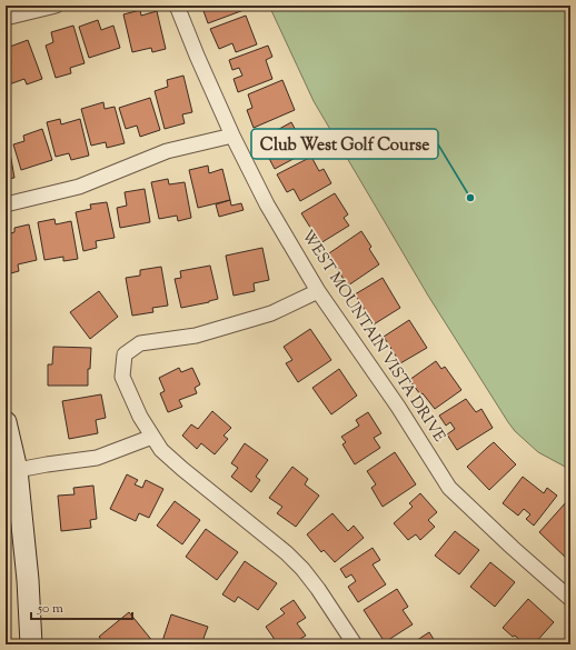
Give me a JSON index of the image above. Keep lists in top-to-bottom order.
{
  "streets": {
    "street": ["WEST MOUNTAIN VISTA DRIVE"]
  },
  "places": ["Club West Golf Course"],
  "scale_bar": "50 m"
}
